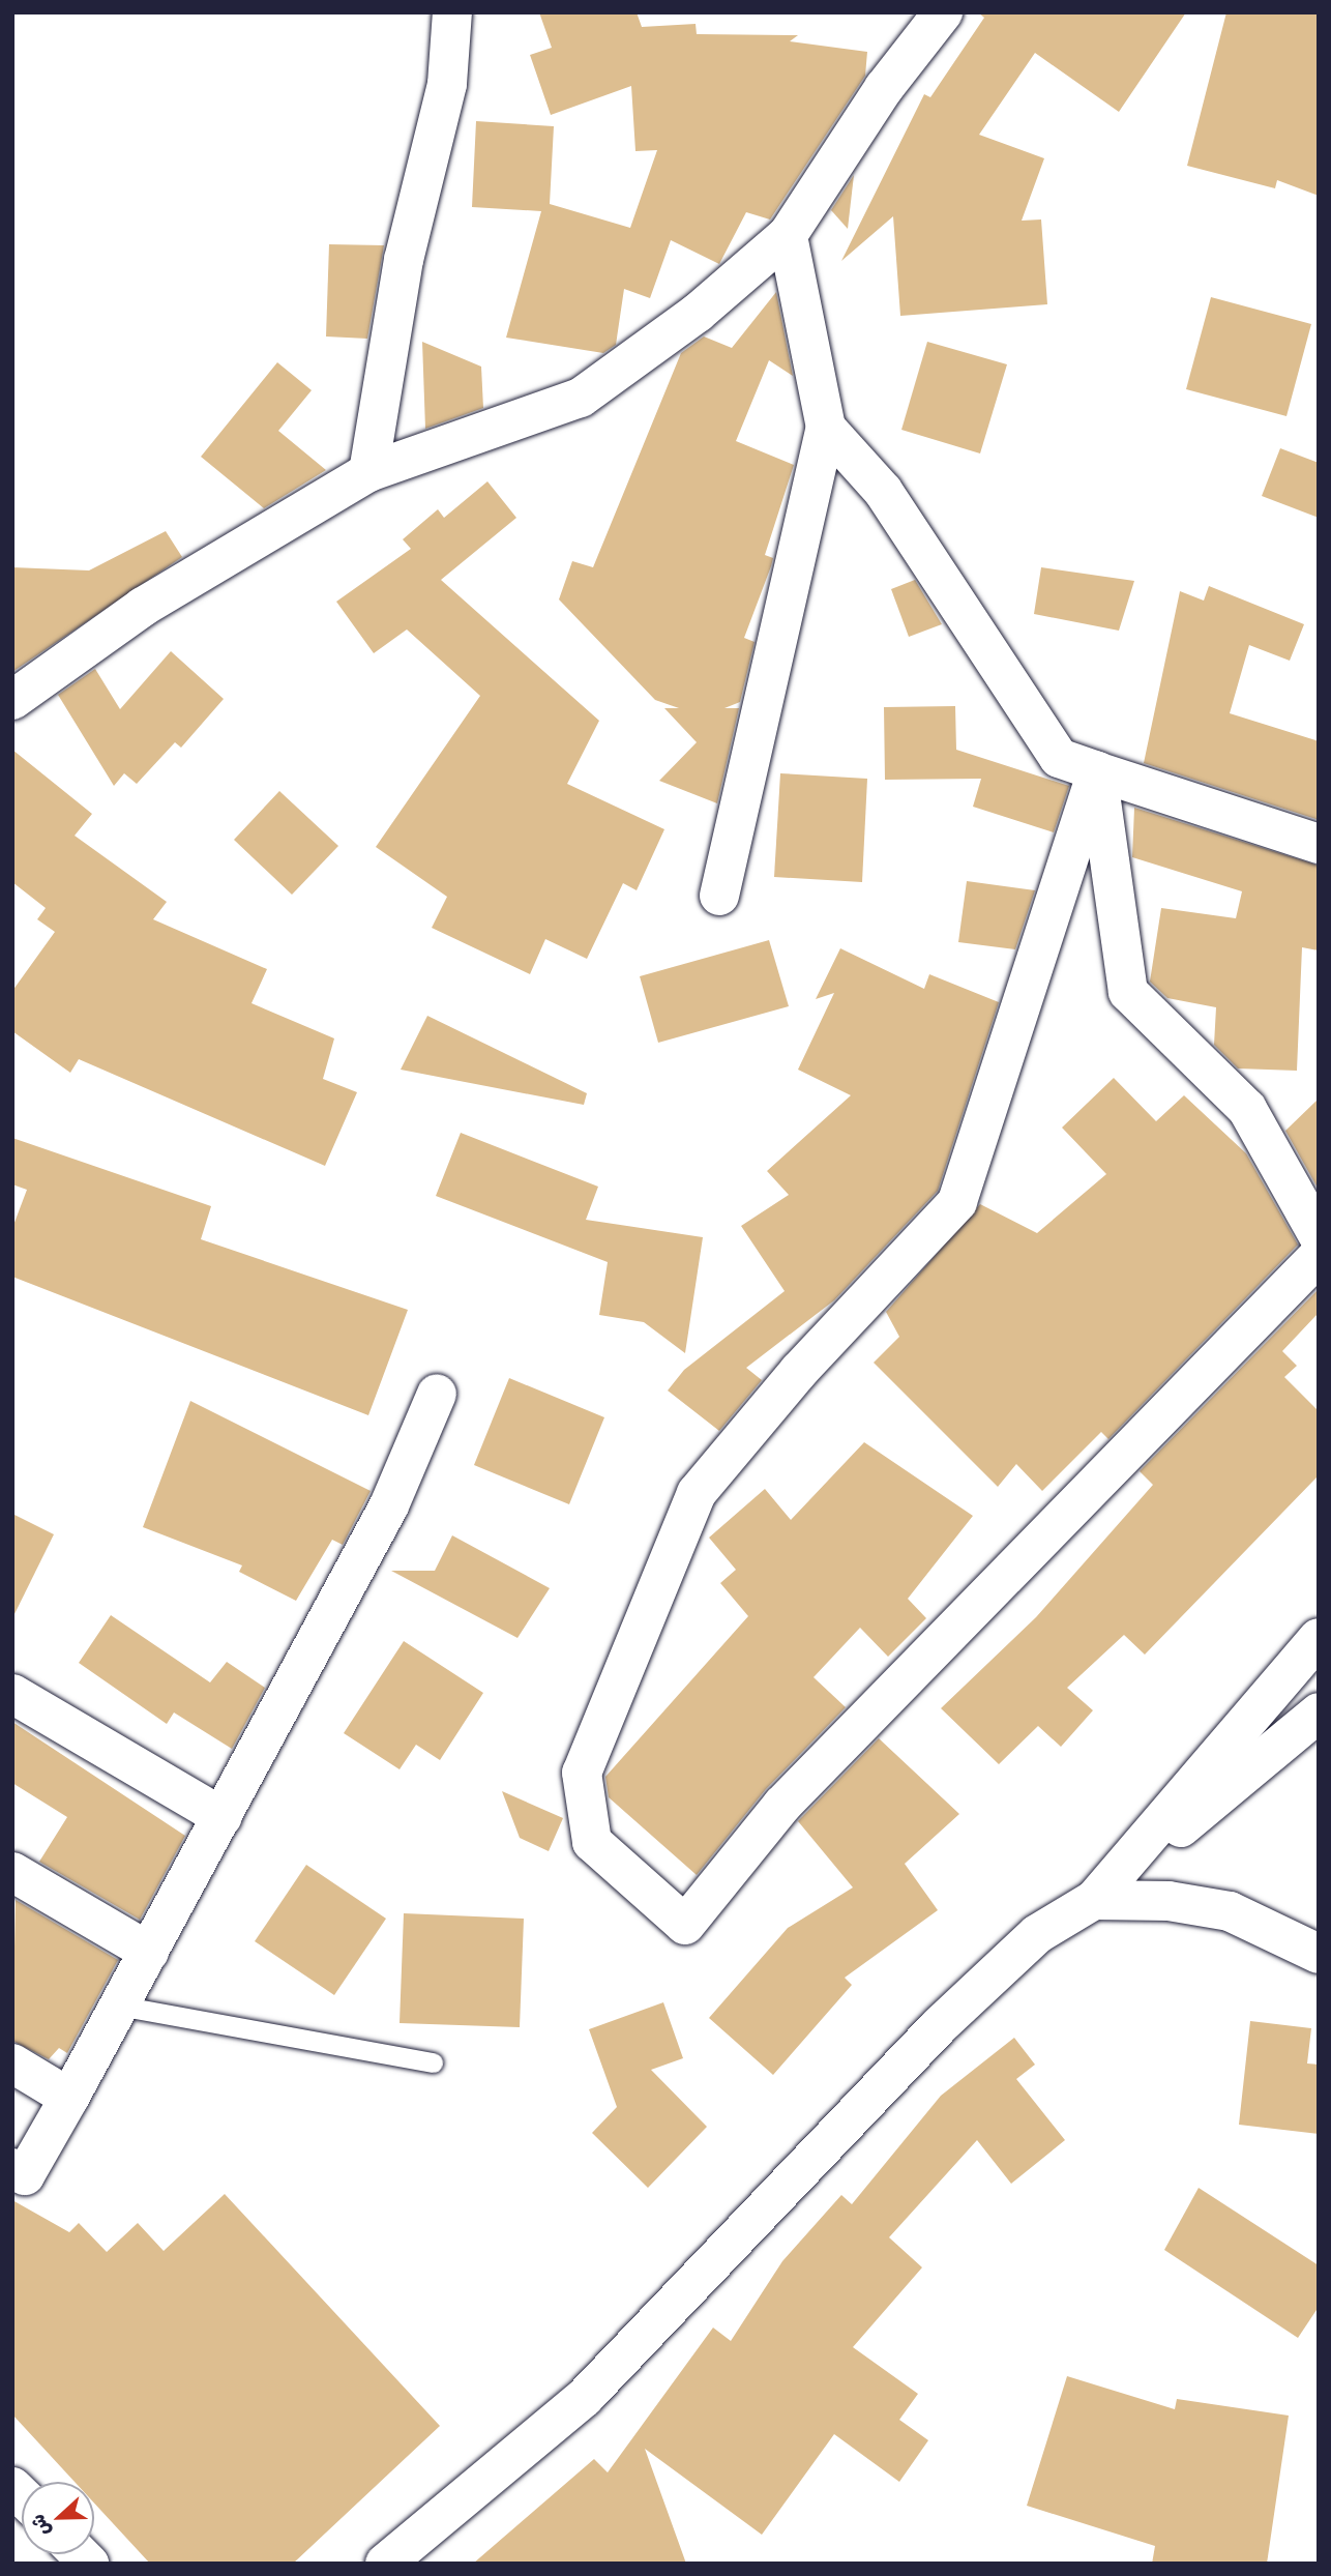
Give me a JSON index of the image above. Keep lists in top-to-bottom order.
{
  "north": "left"
}
